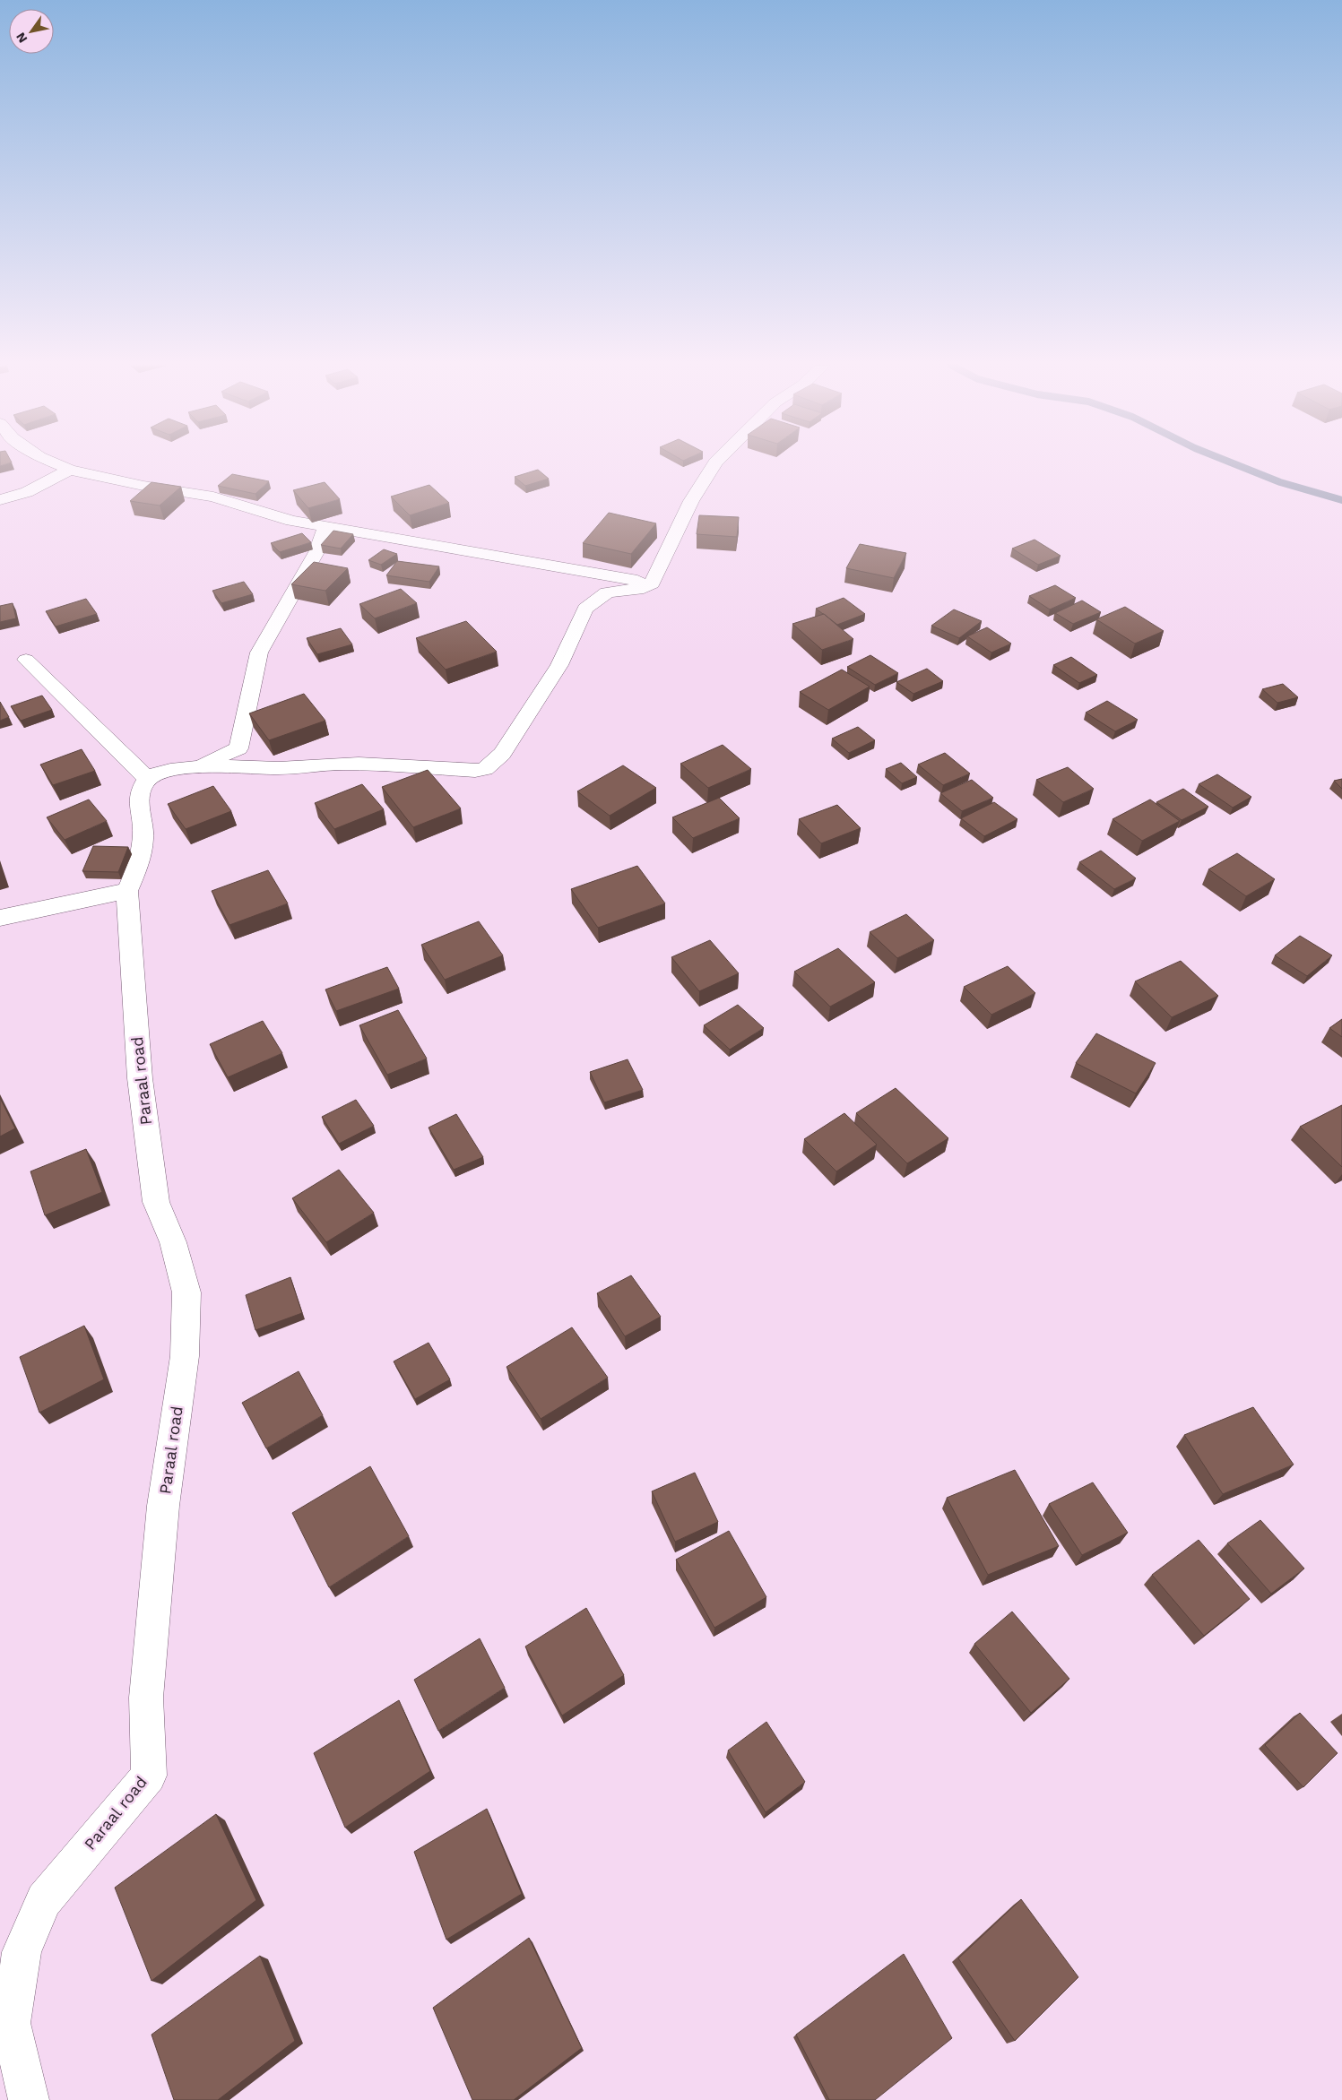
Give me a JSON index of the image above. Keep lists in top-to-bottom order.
{
  "streets": {
    "street": ["Paraal road"]
  },
  "north": "bottom left"
}
